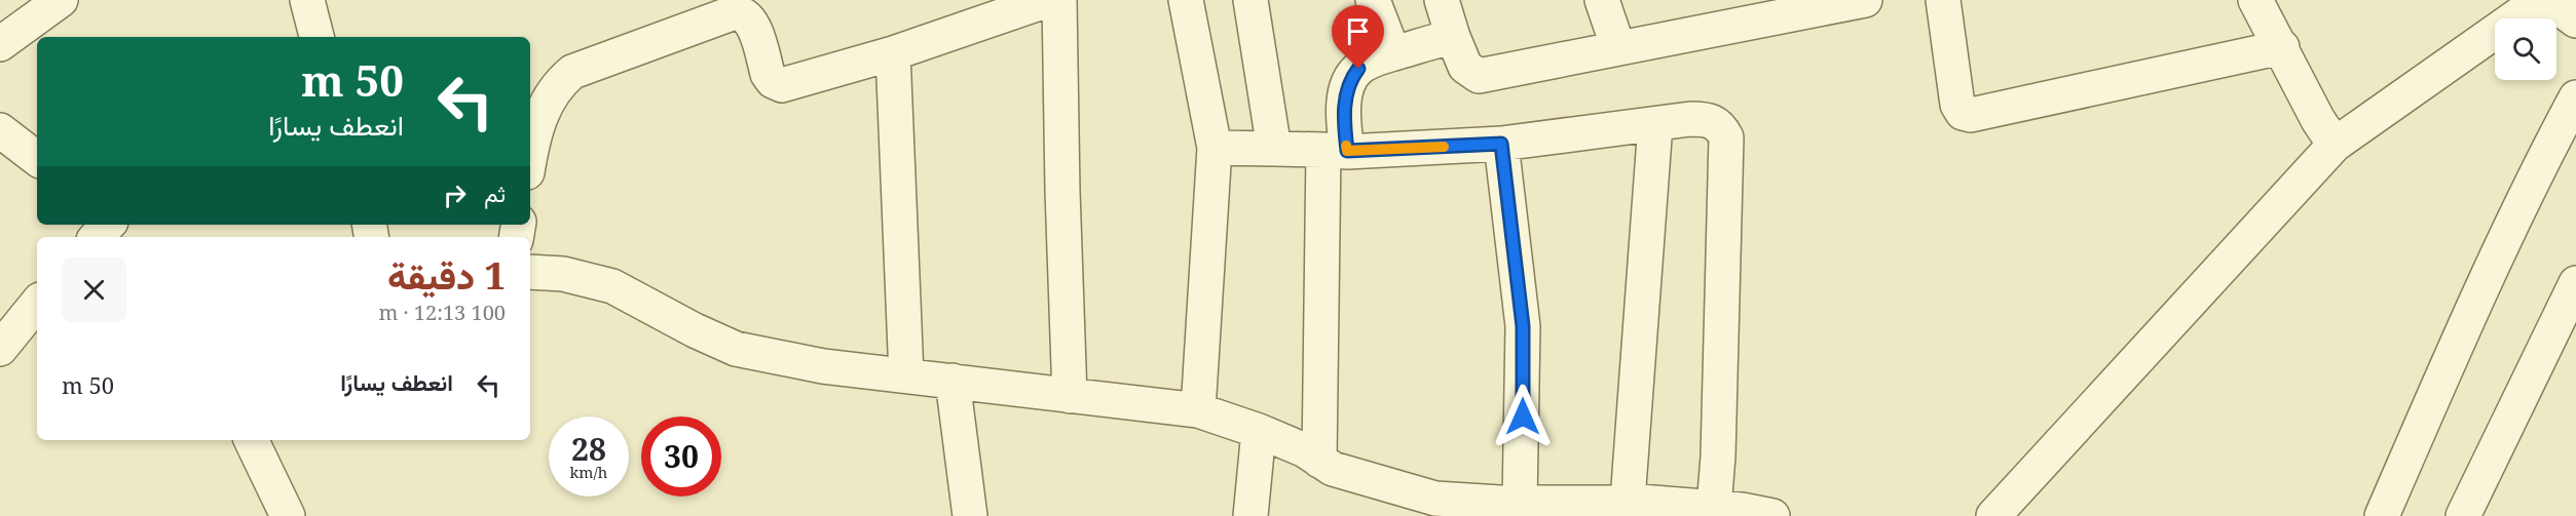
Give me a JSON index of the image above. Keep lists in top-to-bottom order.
{
  "page": {
    "turn": ["50 m", "انعطف يسارًا"],
    "then": "ثم",
    "heading": ["1 دقيقة", "100 m · 12:13"],
    "list": [
      {
        "name": "انعطف يسارًا",
        "value": "50 m"
      }
    ],
    "speed": "28 km/h",
    "limit": "30"
  }
}
